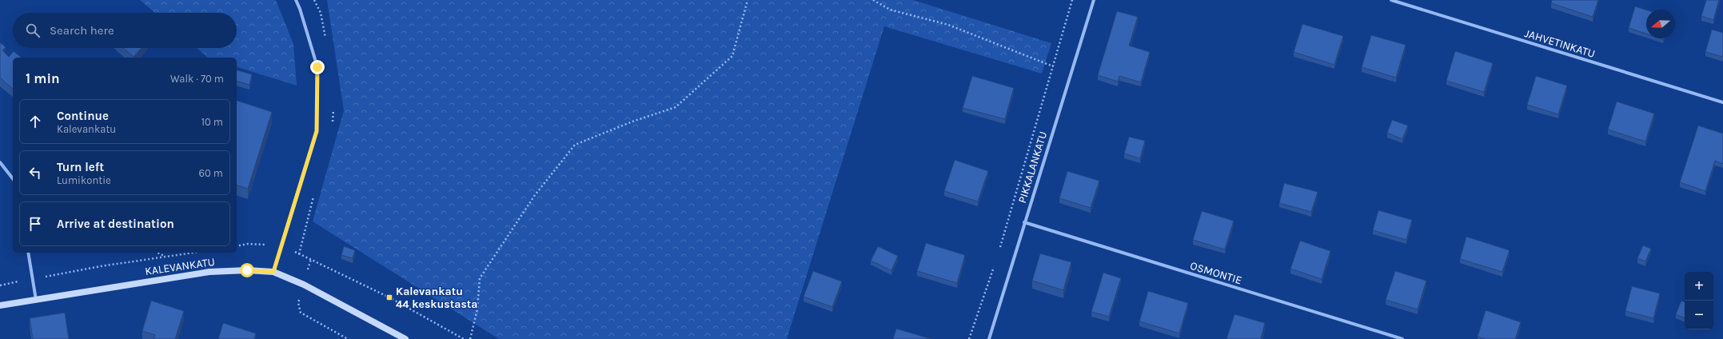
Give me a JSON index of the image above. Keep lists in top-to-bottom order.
{
  "streets": {
    "main road": ["KALEVANKATU"],
    "street": ["JAHVETINKATU", "PIKKALANKATU", "OSMONTIE"]
  },
  "crossings": [
    ["PIKKALANKATU", "OSMONTIE"]
  ],
  "places": {
    "transit": ["Kalevankatu 44 keskustasta"]
  },
  "north": "left",
  "page": {
    "search": "Search here",
    "heading": ["1 min", "Walk · 70 m"],
    "list": [
      ["Continue", "Kalevankatu", "10 m"],
      ["Turn left", "Lumikontie", "60 m"],
      "Arrive at destination"
    ],
    "map_buttons": ["+", "−"]
  }
}
